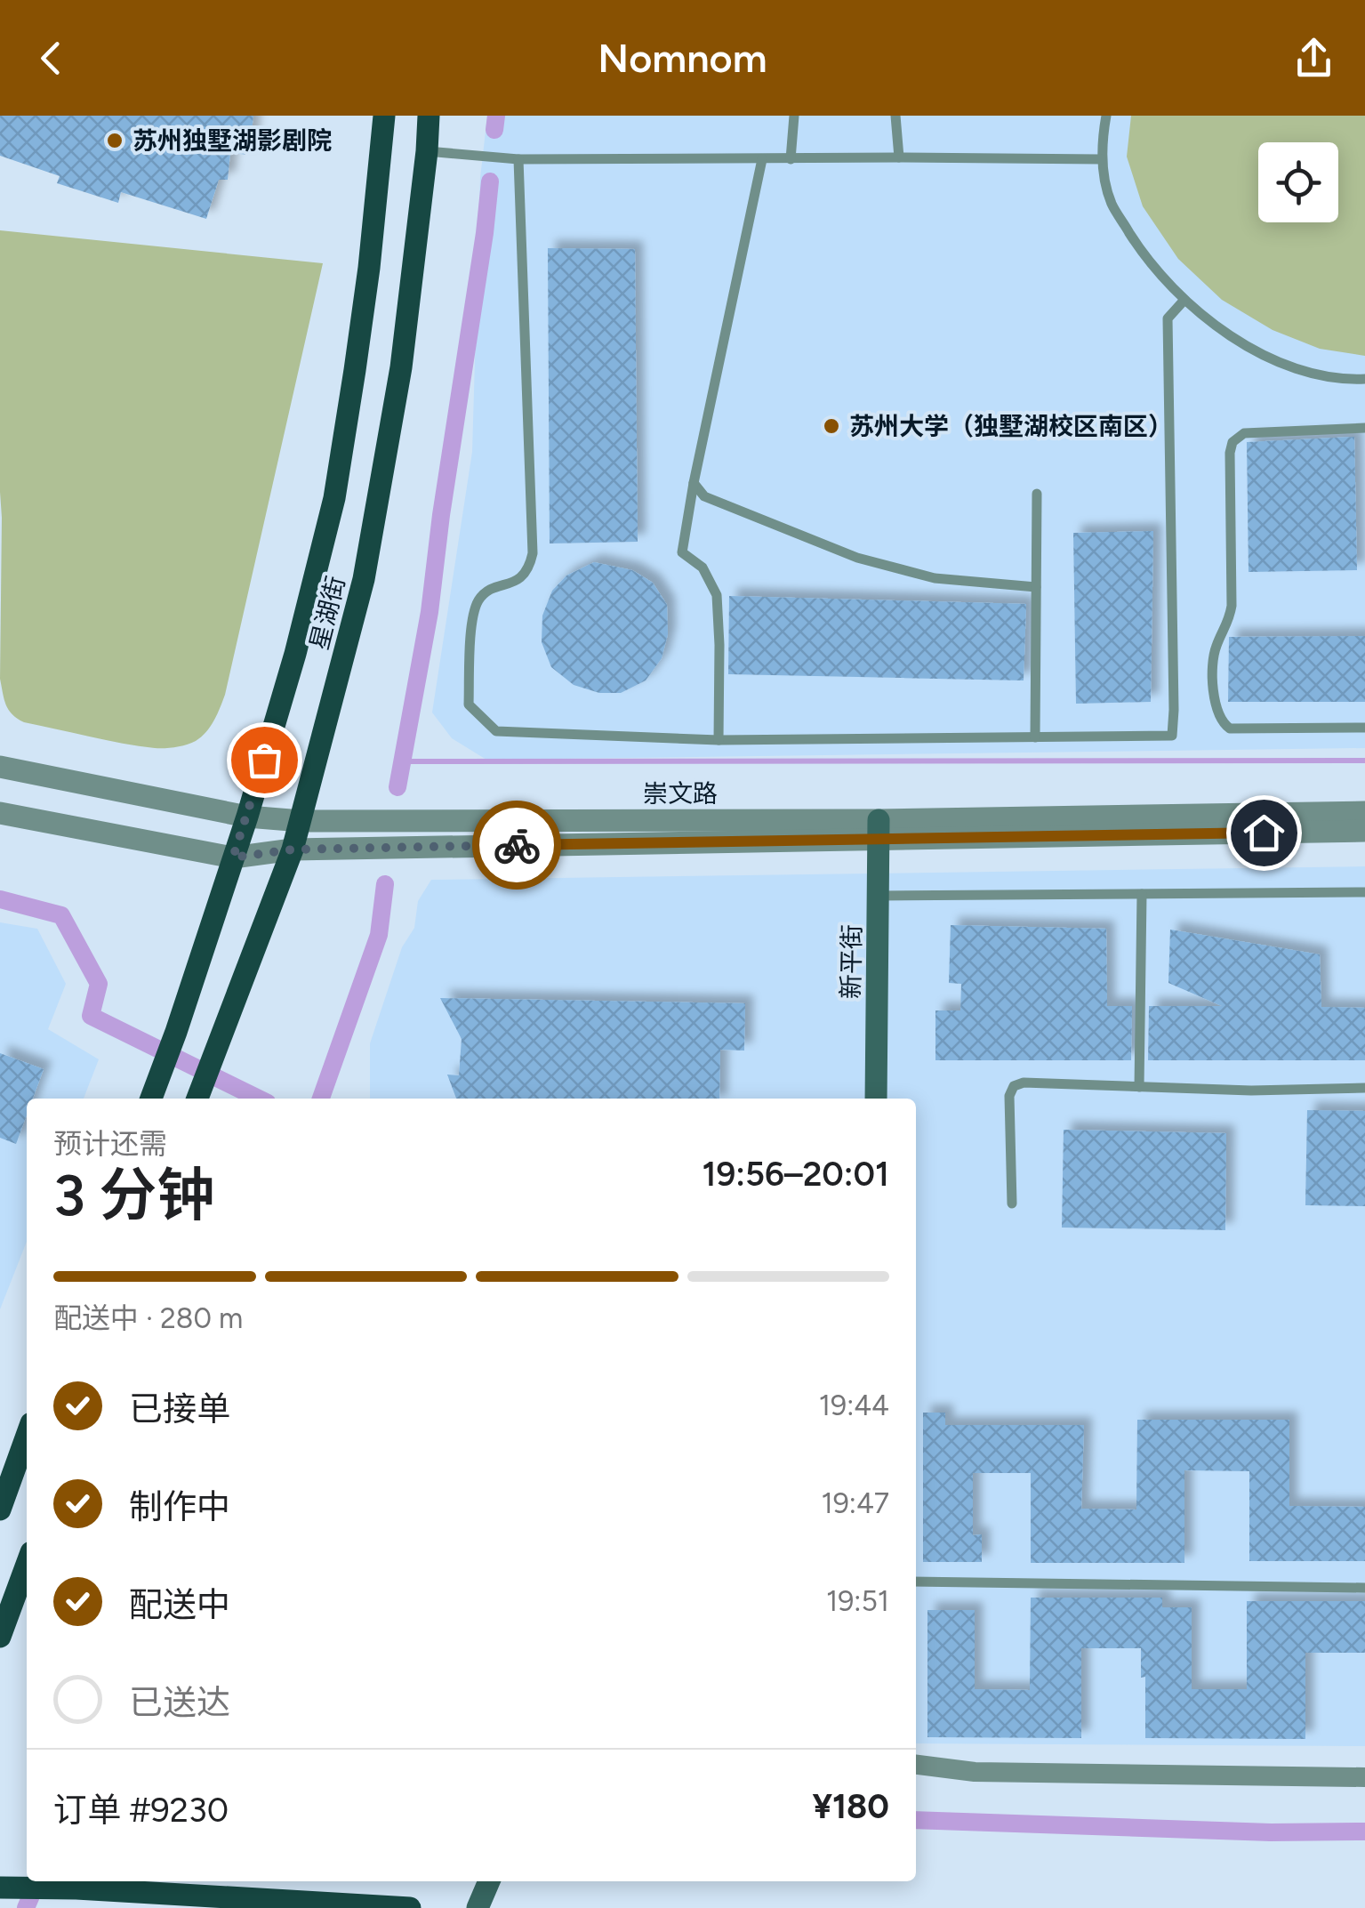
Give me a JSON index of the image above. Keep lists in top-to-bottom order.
{
  "streets": {
    "main road": ["星湖街", "新平街"],
    "street": ["崇文路"]
  },
  "crossings": [
    ["星湖街", "崇文路"],
    ["崇文路", "新平街"]
  ],
  "places": ["苏州独墅湖影剧院", "苏州大学（独墅湖校区南区）"],
  "page": {
    "header": "Nomnom",
    "heading": ["3 分钟", "预计还需", "19:56–20:01"],
    "panel": ["订单 #9230", "¥180"],
    "bar": "配送中 · 280 m",
    "list": [
      ["已接单", "19:44"],
      ["制作中", "19:47"],
      ["配送中", "19:51"],
      "已送达"
    ]
  }
}
